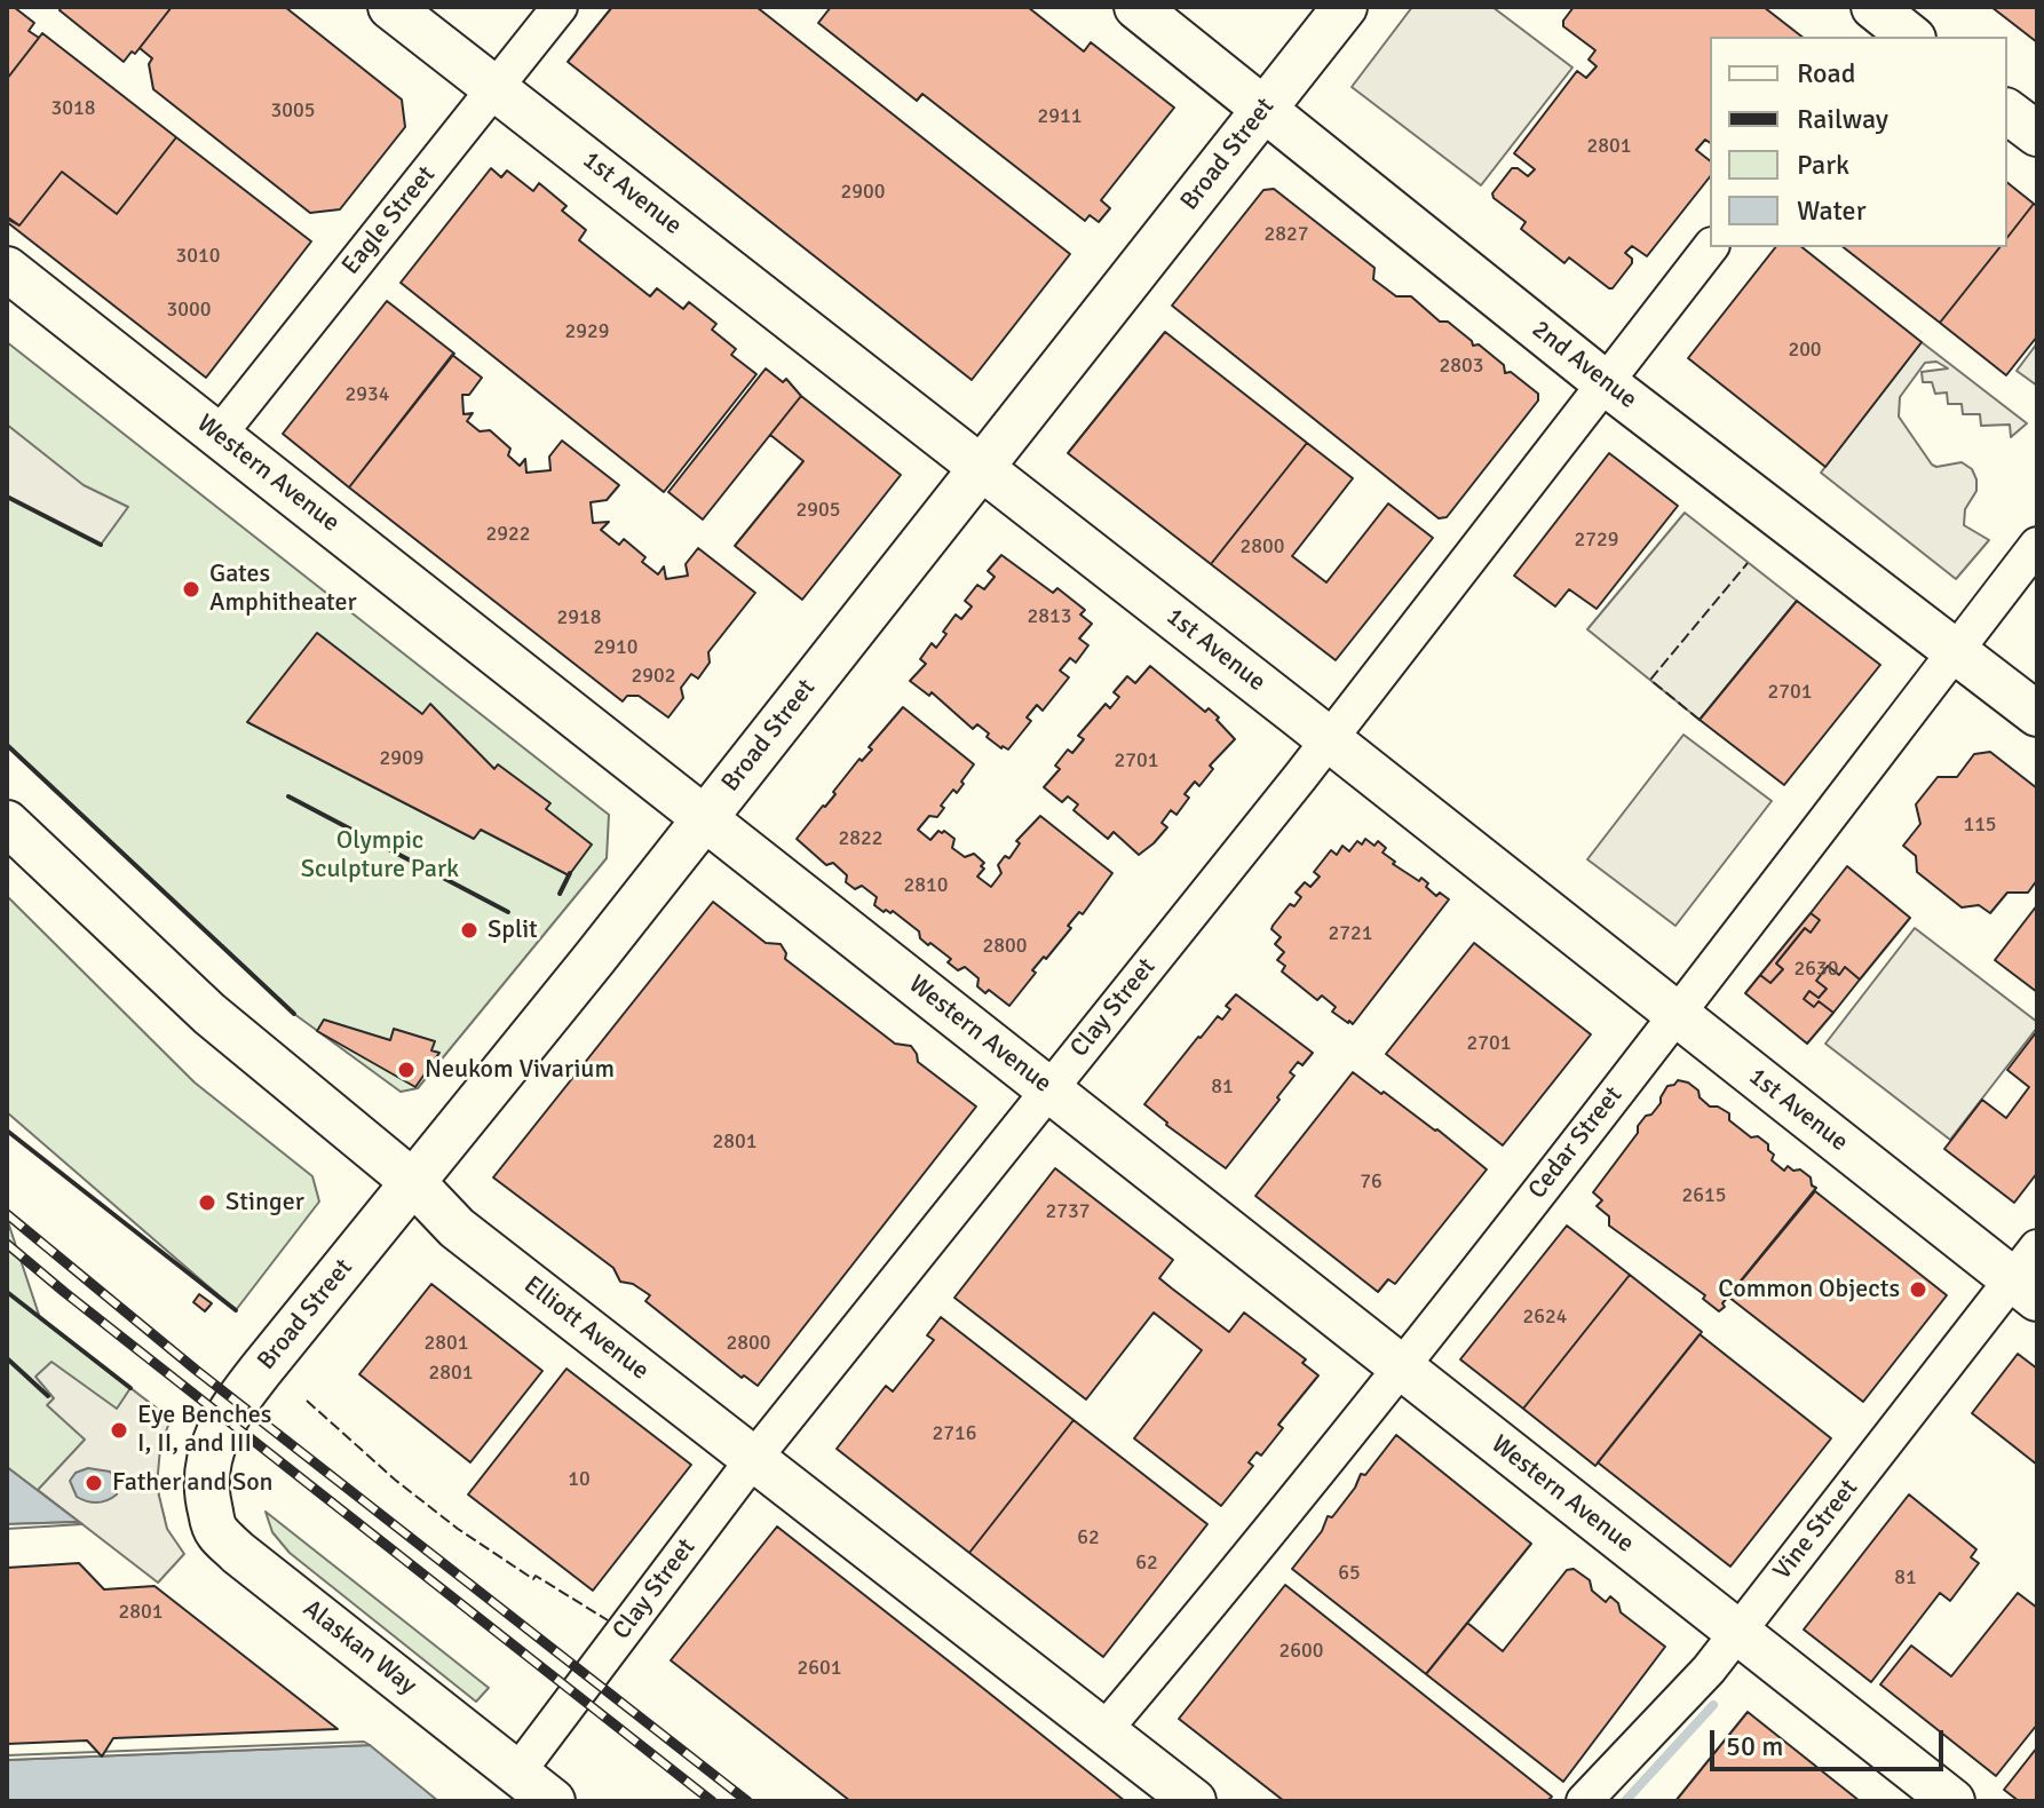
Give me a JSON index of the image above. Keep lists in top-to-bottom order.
{
  "streets": {
    "main road": [
      "Broad Street",
      "1st Avenue",
      "2nd Avenue",
      "Western Avenue",
      "Elliott Avenue",
      "Alaskan Way"
    ],
    "street": [
      "Eagle Street",
      "Clay Street",
      "Cedar Street",
      "Vine Street"
    ]
  },
  "crossings": [
    ["Broad Street", "1st Avenue"],
    ["Broad Street", "2nd Avenue"],
    ["Broad Street", "Western Avenue"],
    ["Broad Street", "Elliott Avenue"],
    ["Broad Street", "Alaskan Way"],
    ["1st Avenue", "Eagle Street"],
    ["1st Avenue", "Clay Street"],
    ["1st Avenue", "Cedar Street"],
    ["1st Avenue", "Vine Street"],
    ["Eagle Street", "Western Avenue"],
    ["2nd Avenue", "Clay Street"],
    ["2nd Avenue", "Cedar Street"],
    ["Western Avenue", "Clay Street"],
    ["Western Avenue", "Cedar Street"],
    ["Western Avenue", "Vine Street"],
    ["Clay Street", "Elliott Avenue"],
    ["Clay Street", "Alaskan Way"],
    ["Cedar Street", "Elliott Avenue"]
  ],
  "parks": ["Olympic Sculpture Park"],
  "places": [
    "Gates Amphitheater",
    "Split",
    "Neukom Vivarium",
    "Stinger",
    "Common Objects",
    "Eye Benches I, II, and III",
    "Father and Son"
  ],
  "house_numbers": [
    "3018",
    "3005",
    "2911",
    "2801",
    "2900",
    "2827",
    "3010",
    "3000",
    "2929",
    "200",
    "2803",
    "2934",
    "2905",
    "2922",
    "2729",
    "2800",
    "2813",
    "2918",
    "2910",
    "2902",
    "2701",
    "2909",
    "2701",
    "115",
    "2822",
    "2810",
    "2721",
    "2800",
    "2630",
    "2701",
    "81",
    "2801",
    "76",
    "2615",
    "2737",
    "2624",
    "2801",
    "2800",
    "2801",
    "2716",
    "10",
    "62",
    "62",
    "65",
    "81",
    "2801",
    "2600",
    "2601"
  ],
  "legend": [
    "Road",
    "Railway",
    "Park",
    "Water"
  ],
  "scale_bar": "50 m"
}
